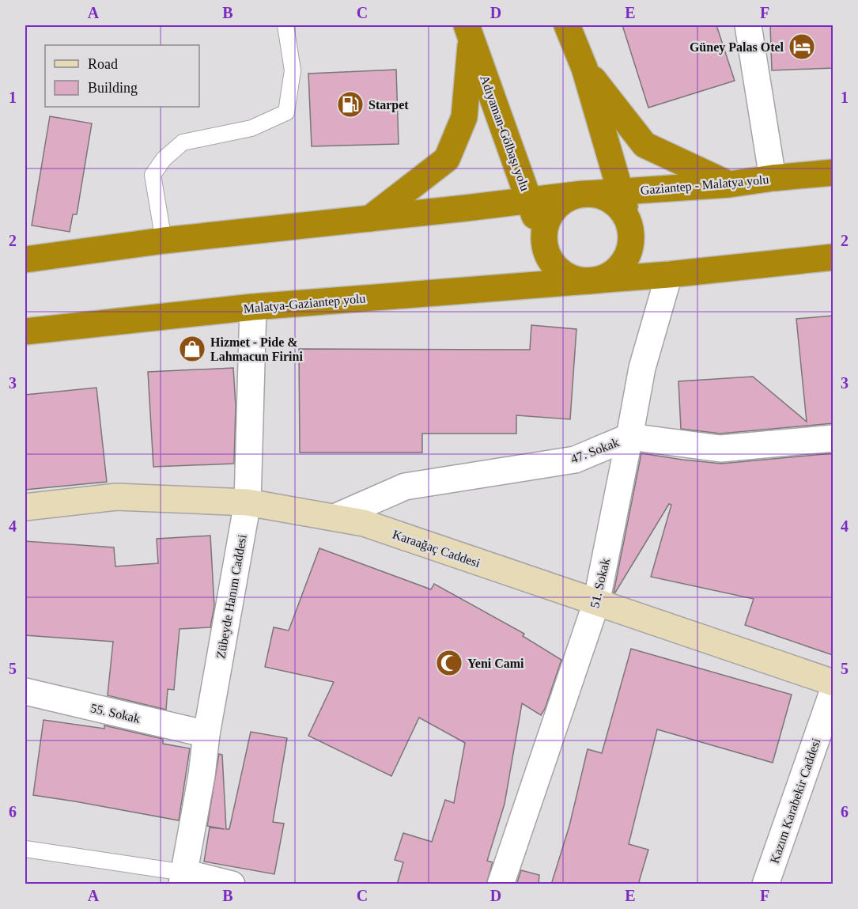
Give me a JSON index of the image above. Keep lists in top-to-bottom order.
{
  "streets": {
    "highway": ["Adıyaman-Gölbaşı yolu", "Gaziantep - Malatya yolu", "Malatya-Gaziantep yolu"],
    "street": [
      "47. Sokak",
      "Karaağaç Caddesi",
      "51. Sokak",
      "Zübeyde Hanım Caddesi",
      "55. Sokak",
      "Kazım Karabekir Caddesi"
    ]
  },
  "crossings": [
    ["Adıyaman-Gölbaşı yolu", "Gaziantep - Malatya yolu"],
    ["Adıyaman-Gölbaşı yolu", "Malatya-Gaziantep yolu"],
    ["Gaziantep - Malatya yolu", "Malatya-Gaziantep yolu"],
    ["Malatya-Gaziantep yolu", "Zübeyde Hanım Caddesi"],
    ["47. Sokak", "Karaağaç Caddesi"],
    ["47. Sokak", "51. Sokak"],
    ["Karaağaç Caddesi", "51. Sokak"],
    ["Karaağaç Caddesi", "Zübeyde Hanım Caddesi"],
    ["Zübeyde Hanım Caddesi", "55. Sokak"]
  ],
  "places": {
    "hotel": ["Güney Palas Otel"],
    "fuel station": ["Starpet"],
    "shop": ["Hizmet - Pide & Lahmacun Firini"],
    "mosque": ["Yeni Cami"]
  },
  "legend": ["Road", "Building"],
  "grid": {
    "columns": [
      "A",
      "B",
      "C",
      "D",
      "E",
      "F"
    ],
    "rows": [
      "1",
      "2",
      "3",
      "4",
      "5",
      "6"
    ]
  }
}
